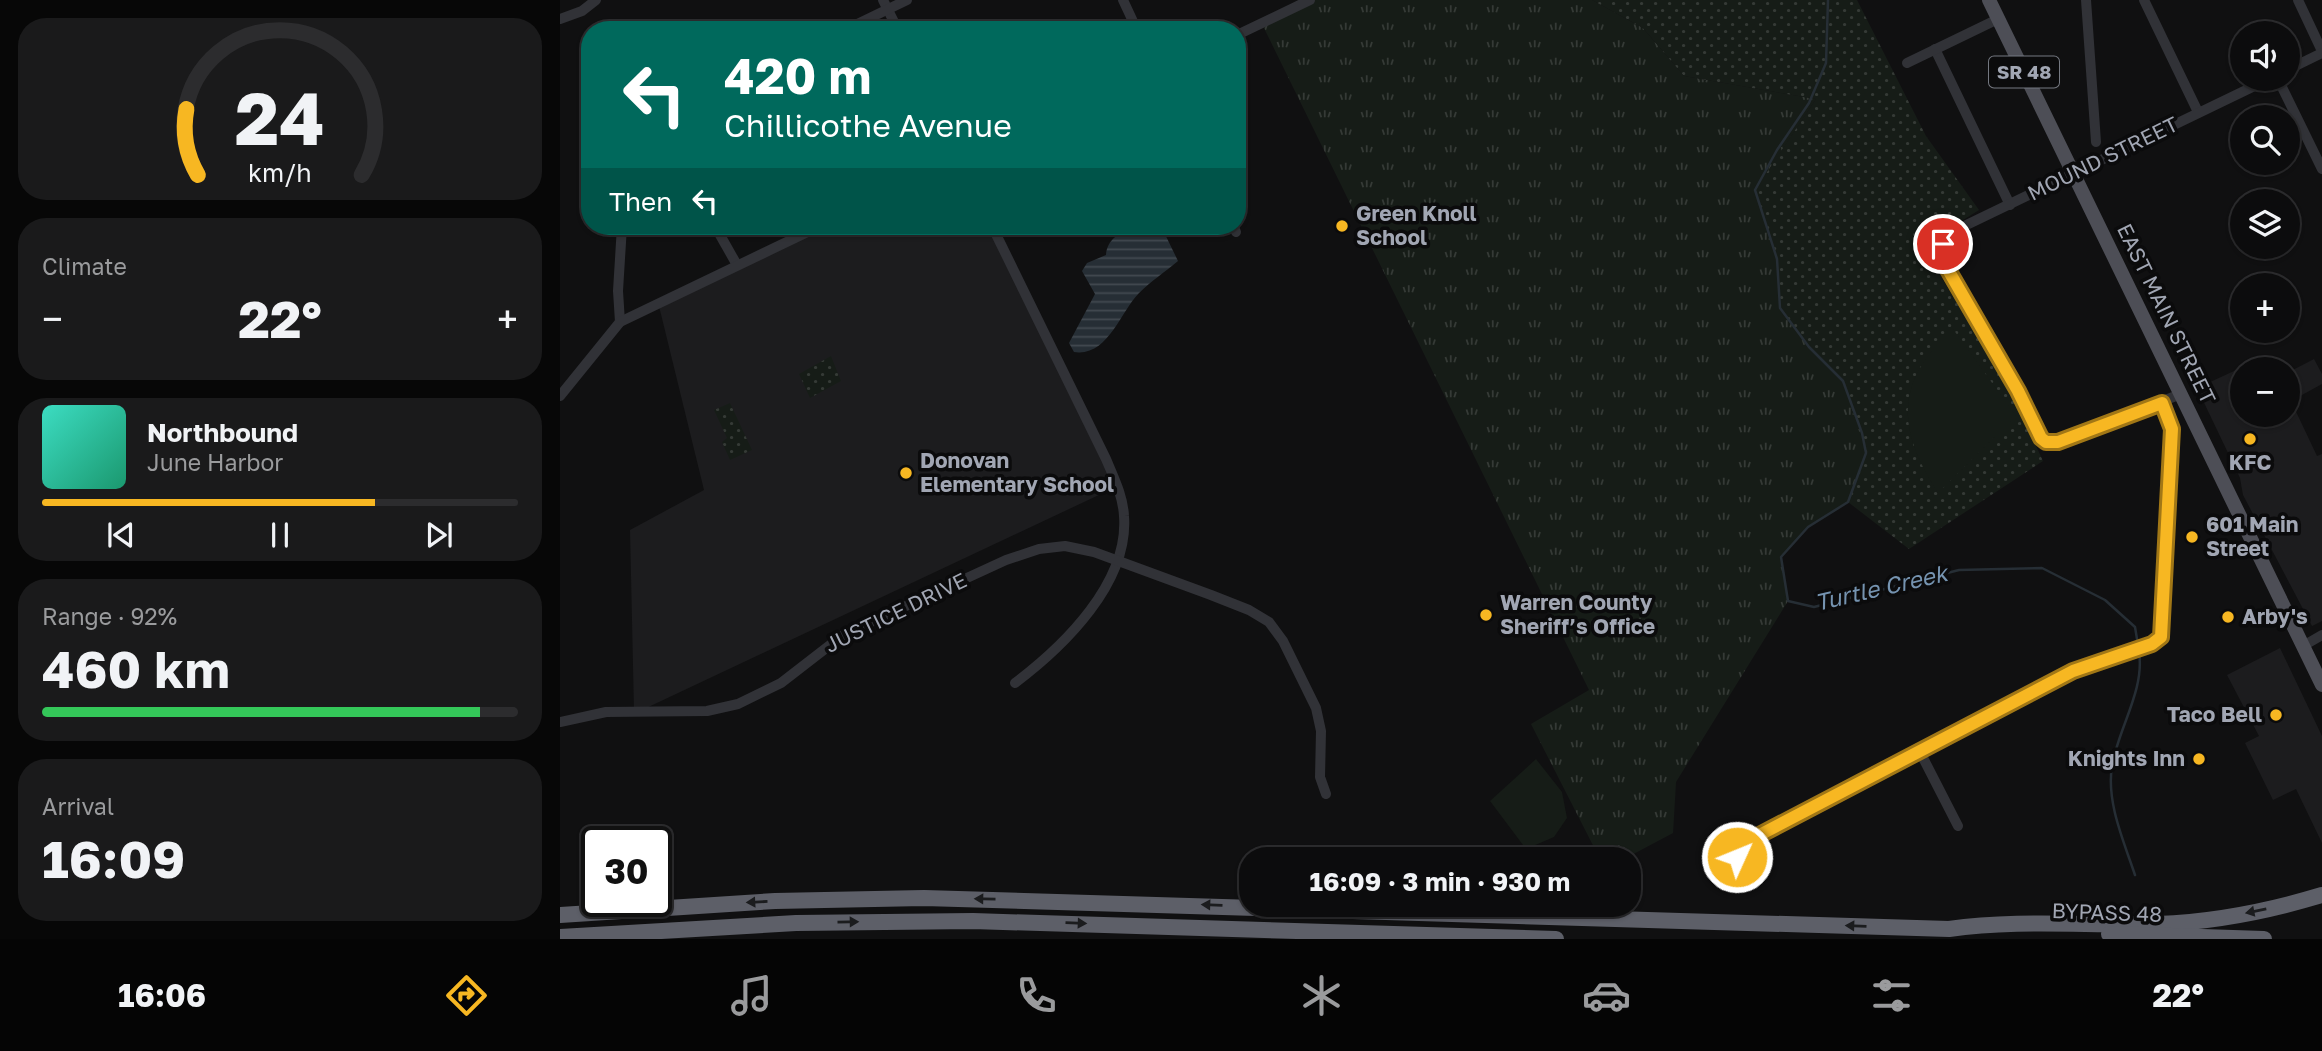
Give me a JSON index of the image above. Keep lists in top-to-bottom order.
{
  "streets": {
    "highway": ["BYPASS 48"],
    "main road": ["SR 48", "EAST MAIN STREET"],
    "street": ["MOUND STREET", "JUSTICE DRIVE"]
  },
  "crossings": [
    ["MOUND STREET", "EAST MAIN STREET"]
  ],
  "water": ["Turtle Creek"],
  "places": [
    "Green Knoll School",
    "KFC",
    "Donovan Elementary School",
    "601 Main Street",
    "Warren County Sheriff’s Office",
    "Arby's",
    "Taco Bell",
    "Knights Inn"
  ],
  "page": {
    "map_buttons": ["+", "−"],
    "turn": ["420 m", "Chillicothe Avenue"],
    "then": "Then",
    "tile": [
      "Climate",
      ["Range · 92%", "460 km"],
      ["Arrival", "16:09"]
    ],
    "heat": ["−", "22°", "+"],
    "song": ["Northbound", "June Harbor"],
    "limit": "30",
    "trip": "16:09 · 3 min · 930 m",
    "tabs": ["16:06", "22°"],
    "gauge": ["24", "km/h"]
  }
}
